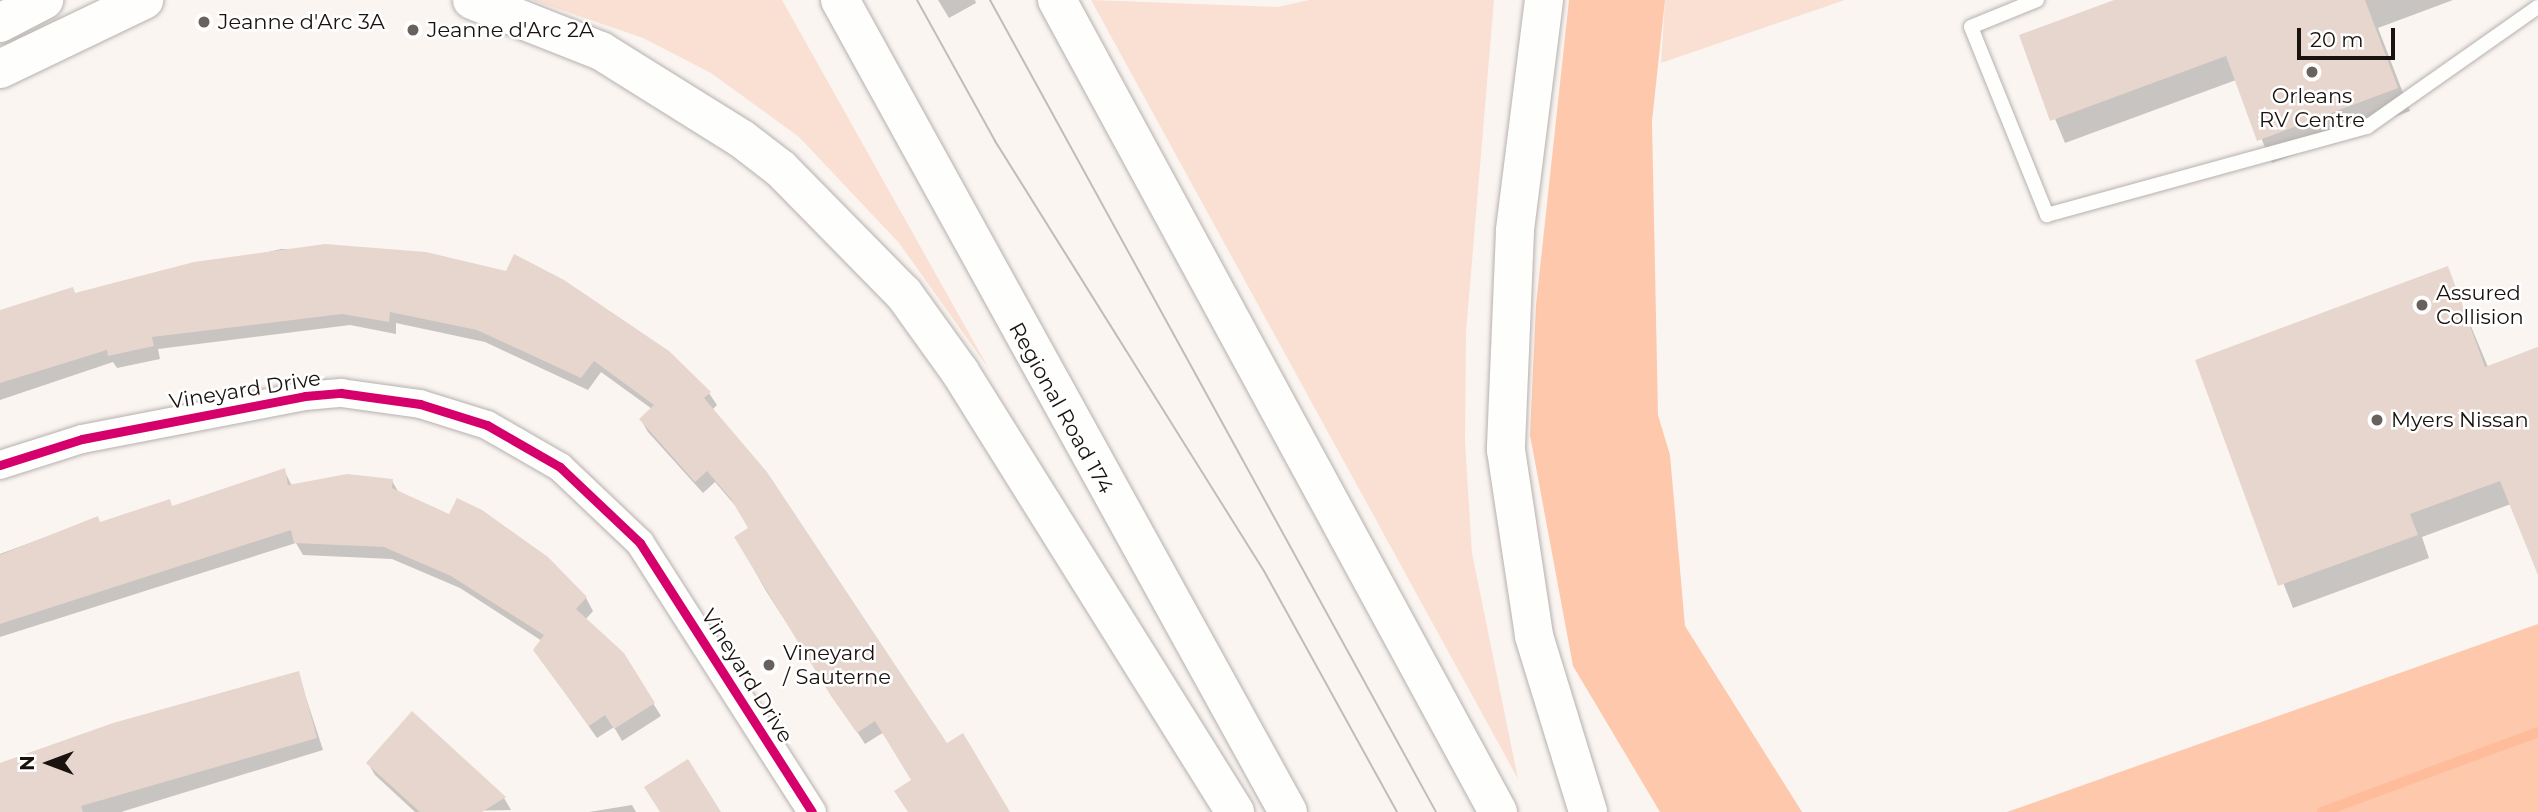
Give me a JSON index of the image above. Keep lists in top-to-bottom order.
{
  "streets": {
    "main road": ["Regional Road 174"],
    "street": ["Vineyard Drive"]
  },
  "places": [
    "Jeanne d'Arc 3A",
    "Jeanne d'Arc 2A",
    "Orleans RV Centre",
    "Assured Collision",
    "Myers Nissan",
    "Vineyard / Sauterne"
  ],
  "scale_bar": "20 m",
  "north": "left"
}
